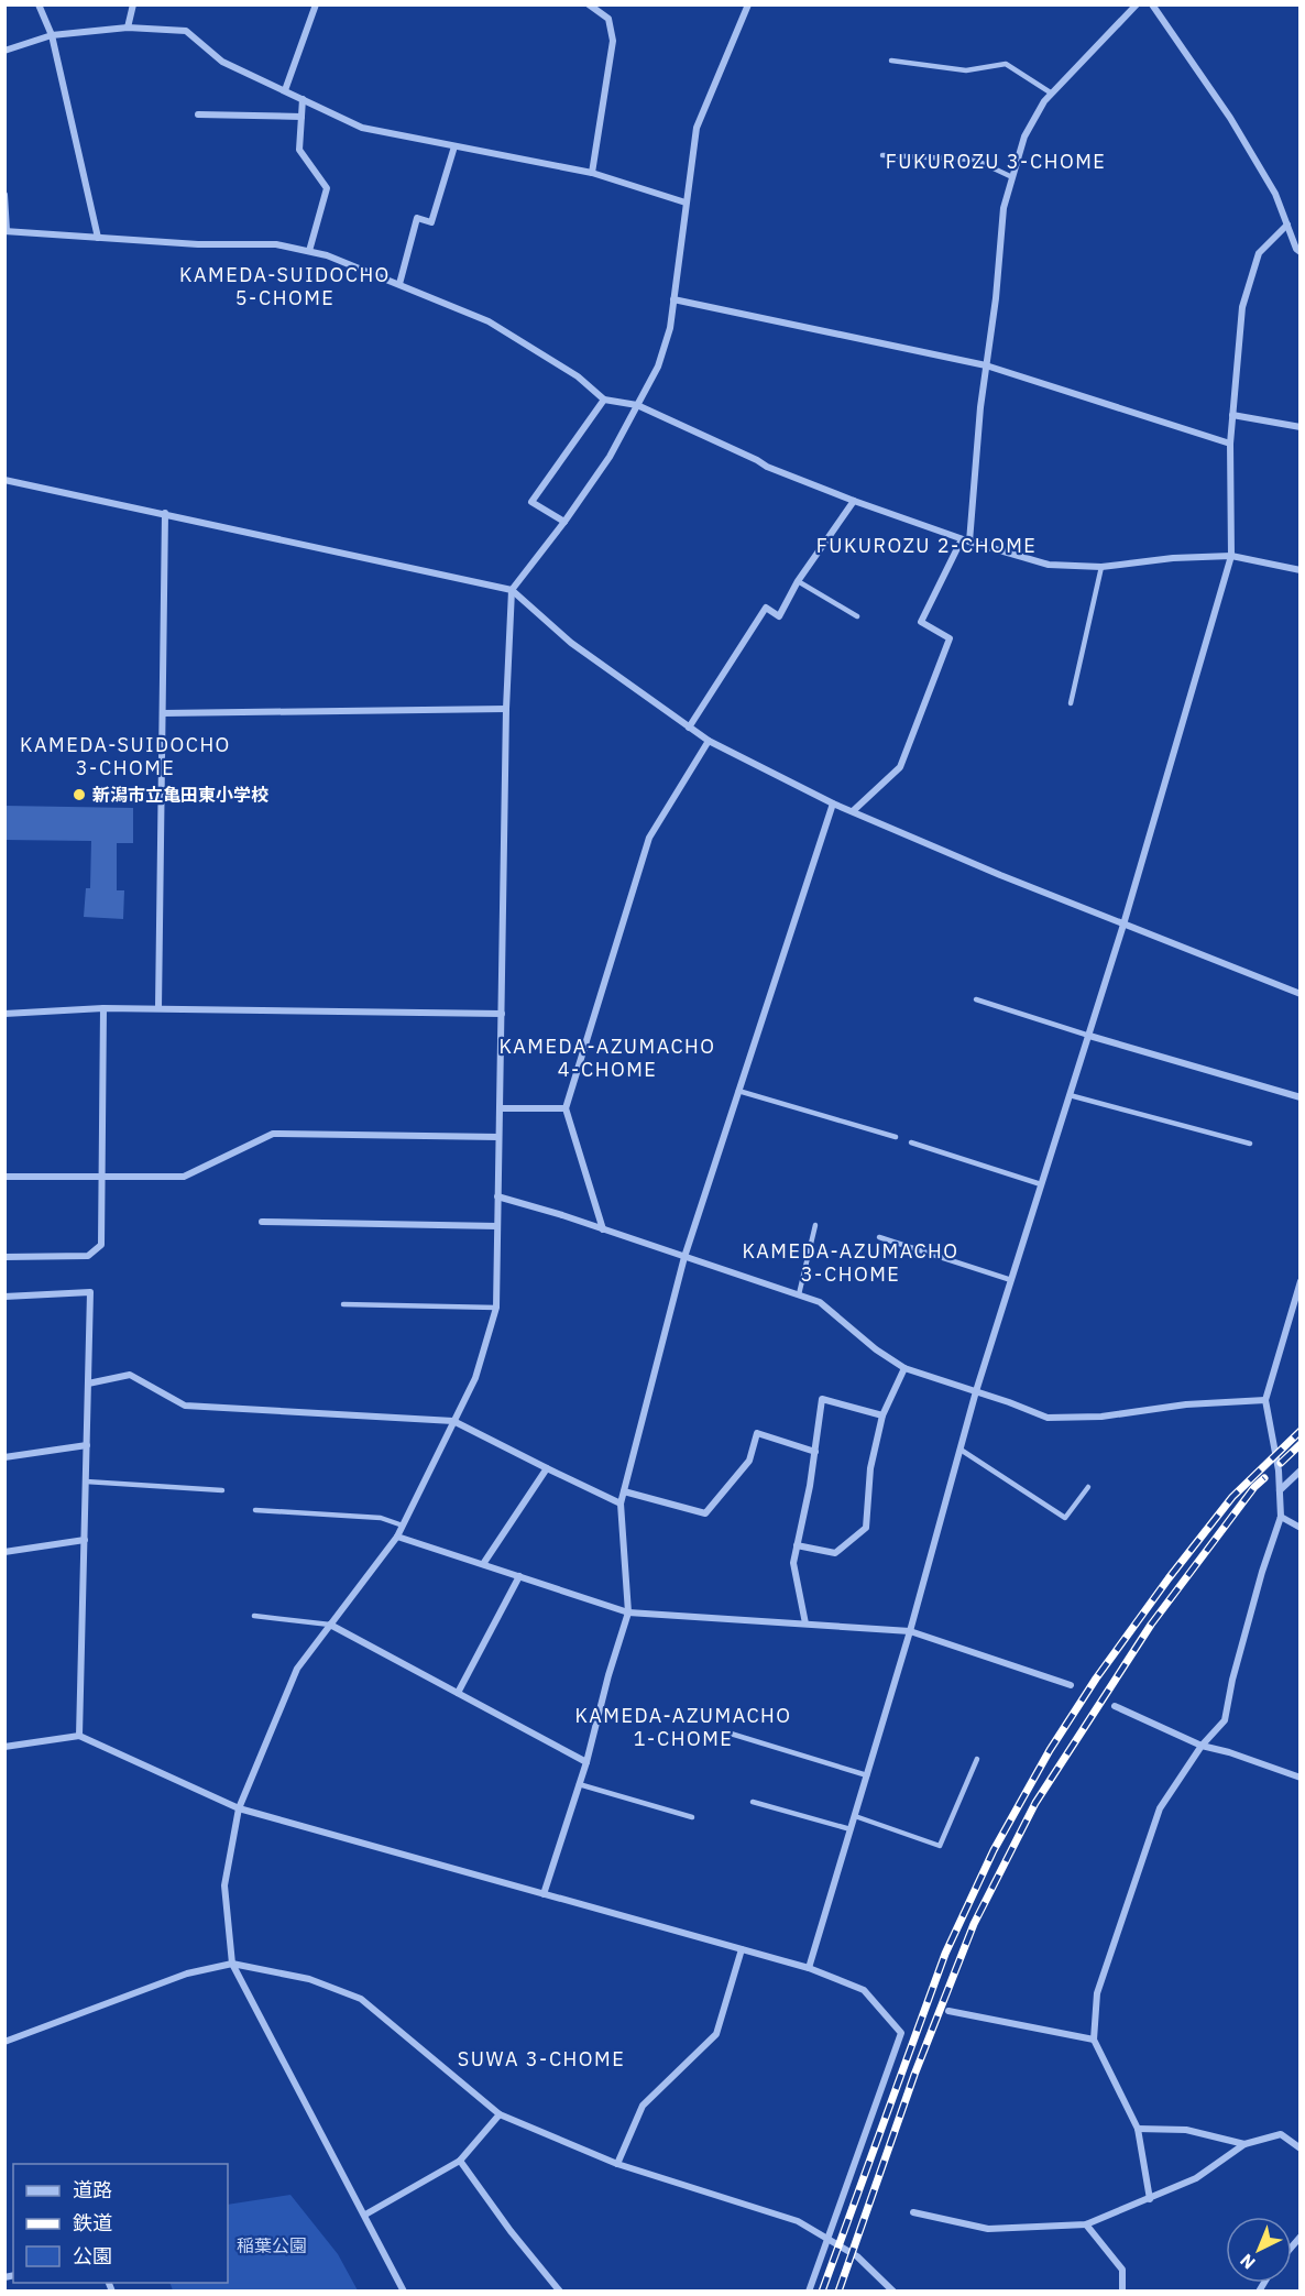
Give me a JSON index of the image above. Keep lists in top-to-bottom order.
{
  "districts": [
    "FUKUROZU 3-CHOME",
    "KAMEDA-SUIDOCHO 5-CHOME",
    "FUKUROZU 2-CHOME",
    "KAMEDA-SUIDOCHO 3-CHOME",
    "KAMEDA-AZUMACHO 4-CHOME",
    "KAMEDA-AZUMACHO 3-CHOME",
    "KAMEDA-AZUMACHO 1-CHOME",
    "SUWA 3-CHOME"
  ],
  "parks": ["稲葉公園"],
  "places": ["新潟市立亀田東小学校"],
  "legend": ["道路", "鉄道", "公園"],
  "north": "bottom left"
}
